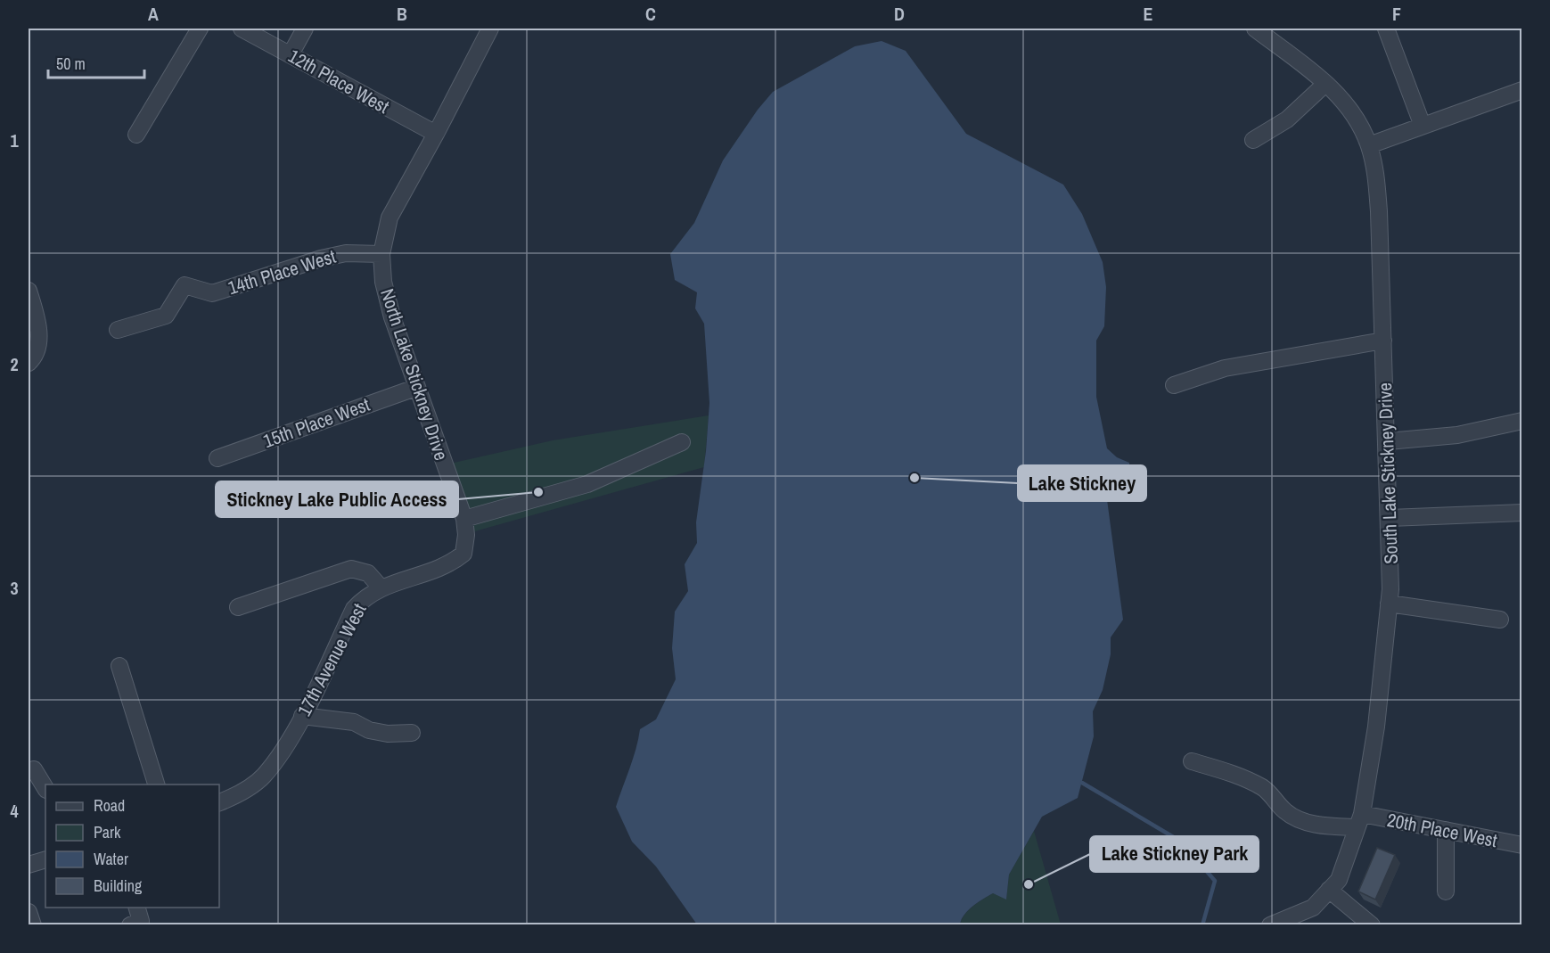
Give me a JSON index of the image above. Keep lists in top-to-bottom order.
{
  "streets": {
    "street": [
      "12th Place West",
      "14th Place West",
      "North Lake Stickney Drive",
      "15th Place West",
      "South Lake Stickney Drive",
      "17th Avenue West",
      "20th Place West"
    ]
  },
  "crossings": [
    ["12th Place West", "North Lake Stickney Drive"],
    ["14th Place West", "North Lake Stickney Drive"],
    ["North Lake Stickney Drive", "15th Place West"],
    ["North Lake Stickney Drive", "17th Avenue West"],
    ["South Lake Stickney Drive", "20th Place West"]
  ],
  "places": ["Lake Stickney", "Stickney Lake Public Access", "Lake Stickney Park"],
  "legend": [
    "Road",
    "Park",
    "Water",
    "Building"
  ],
  "scale_bar": "50 m",
  "grid": {
    "columns": [
      "A",
      "B",
      "C",
      "D",
      "E",
      "F"
    ],
    "rows": [
      "1",
      "2",
      "3",
      "4"
    ]
  }
}
